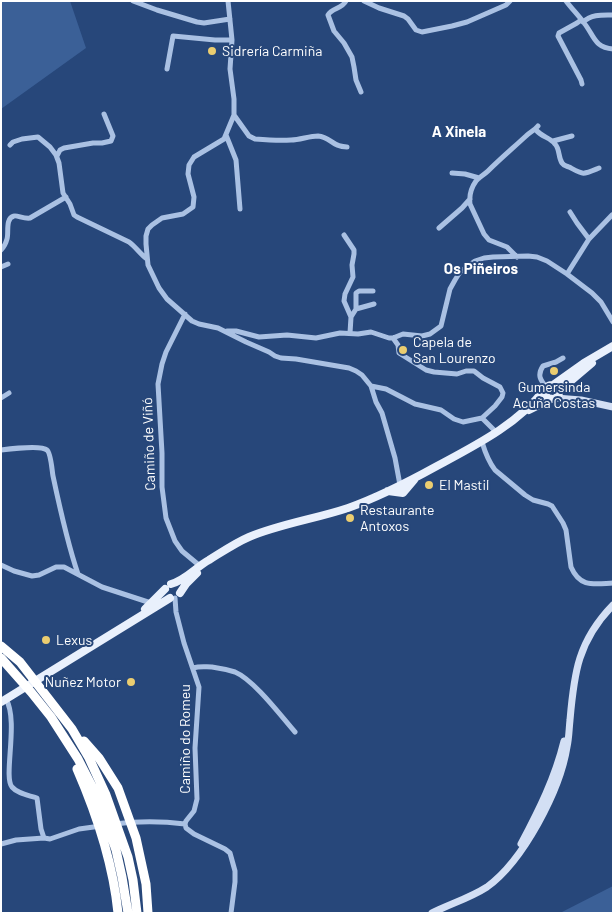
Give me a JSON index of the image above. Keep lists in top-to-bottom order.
{
  "streets": {
    "street": ["Camiño de Viñó", "Camiño do Romeu"]
  },
  "districts": ["A Xinela", "Os Piñeiros"],
  "places": [
    "Sidrería Carmiña",
    "Capela de San Lourenzo",
    "Gumersinda Acuña Costas",
    "El Mastil",
    "Restaurante Antoxos",
    "Lexus",
    "Nuñez Motor"
  ]
}
